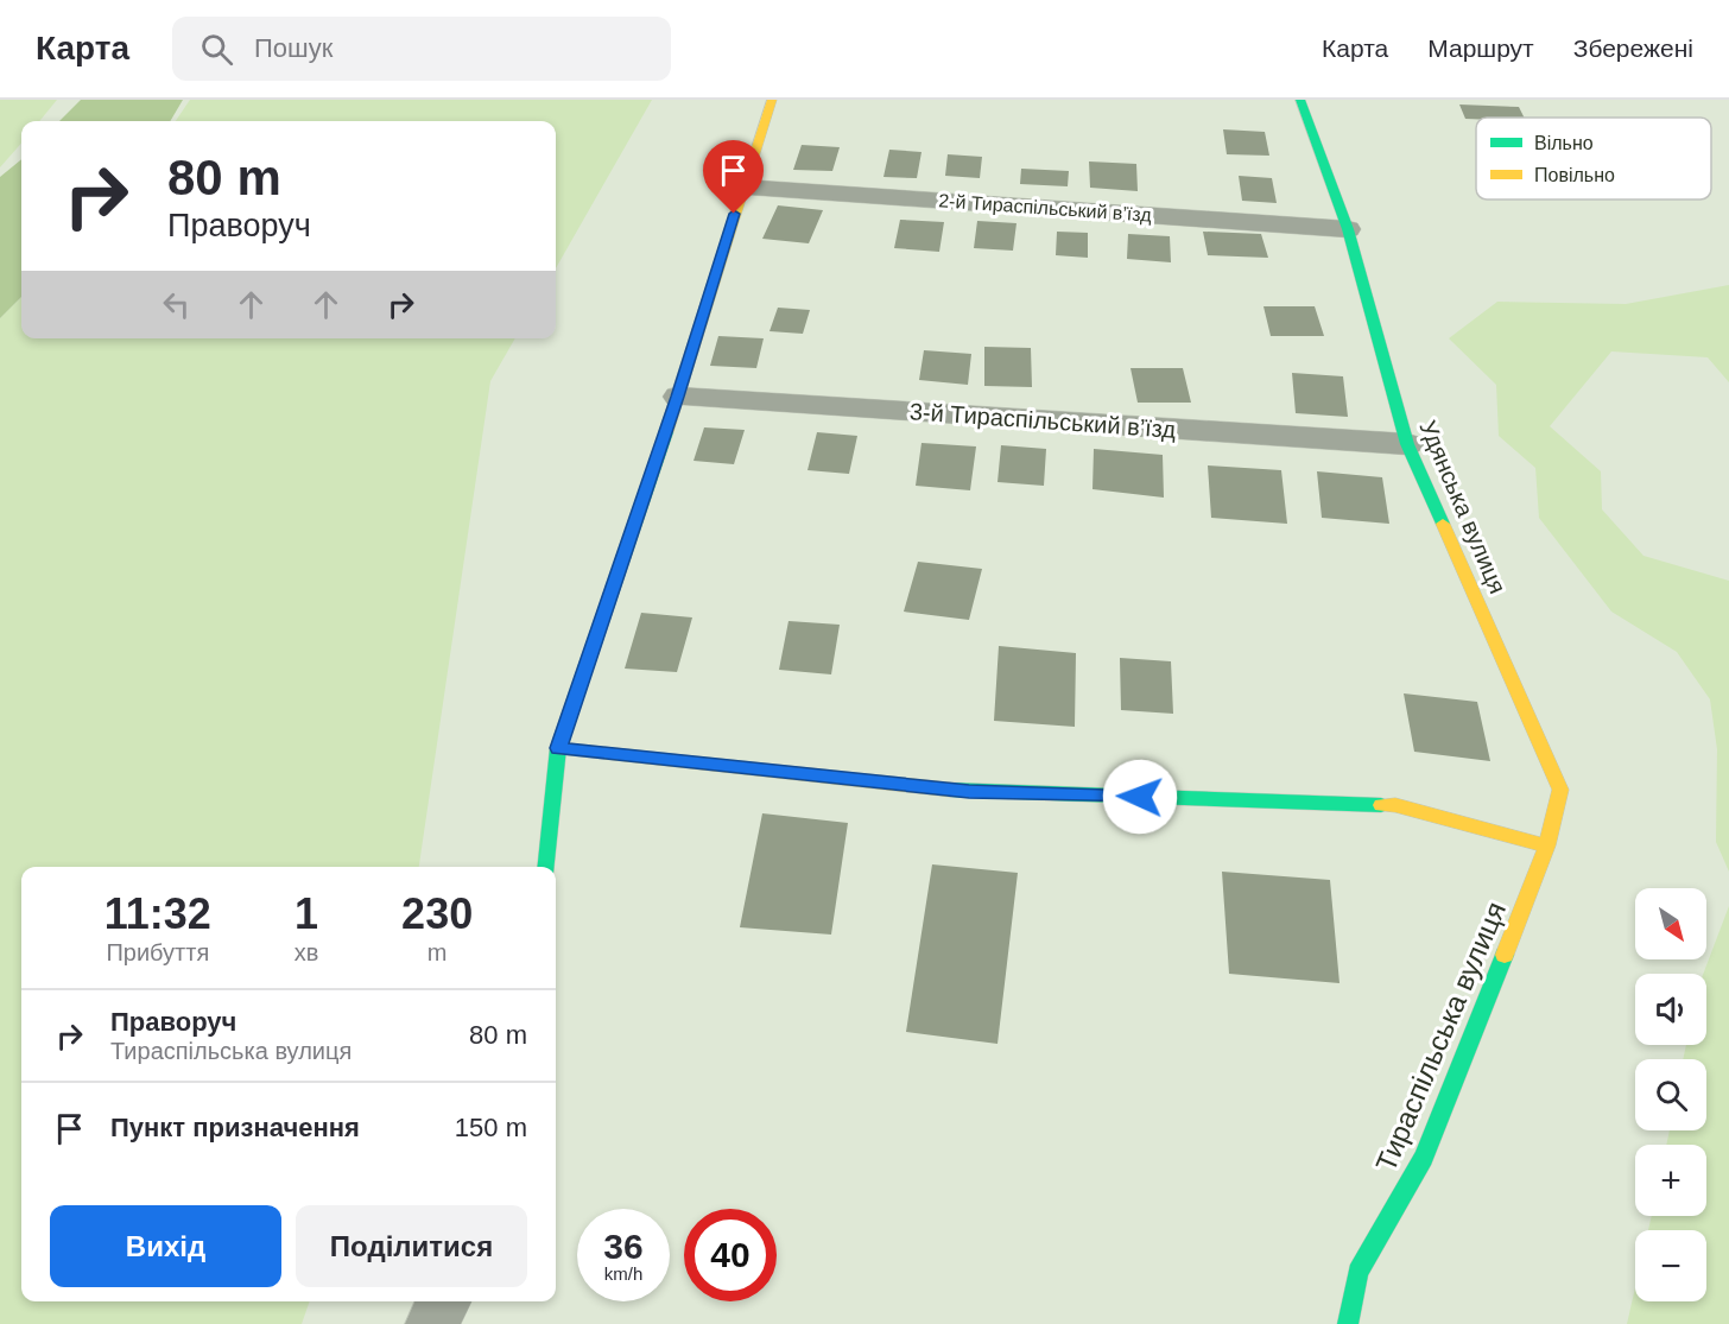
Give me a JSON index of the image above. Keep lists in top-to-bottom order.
{
  "streets": {
    "street": [
      "2-й Тираспільський в’їзд",
      "3-й Тираспільський в’їзд",
      "Удянська вулиця",
      "Тираспільська вулиця"
    ]
  },
  "crossings": [
    ["2-й Тираспільський в’їзд", "Удянська вулиця"],
    ["3-й Тираспільський в’їзд", "Удянська вулиця"],
    ["Удянська вулиця", "Тираспільська вулиця"]
  ],
  "legend": ["Вільно", "Повільно"],
  "north": "bottom right",
  "page": {
    "header": "Карта",
    "search": "Пошук",
    "nav": ["Карта", "Маршрут", "Збережені"],
    "turn": ["80 m", "Праворуч"],
    "eta": [
      "11:32",
      "Прибуття",
      "1",
      "хв",
      "230",
      "m"
    ],
    "map_buttons": ["+", "−"],
    "list": [
      {
        "name": "Праворуч",
        "note": "Тираспільська вулиця",
        "value": "80 m"
      },
      {
        "name": "Пункт призначення",
        "value": "150 m"
      }
    ],
    "buttons": ["Вихід", "Поділитися"],
    "speed": "36 km/h",
    "limit": "40"
  }
}
